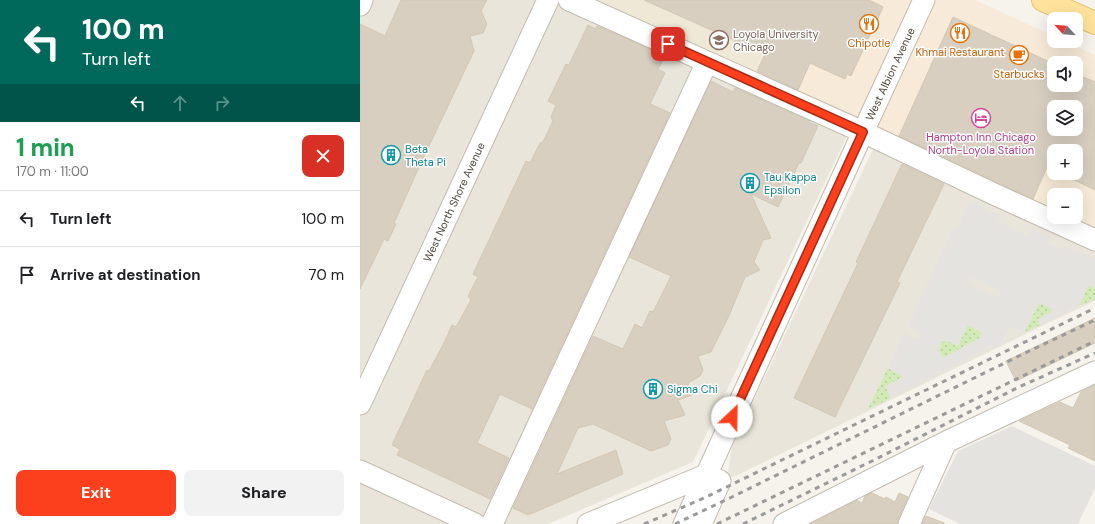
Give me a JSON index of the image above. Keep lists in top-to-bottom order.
{
  "streets": {
    "street": ["West Albion Avenue", "West North Shore Avenue"]
  },
  "places": {
    "restaurant": ["Chipotle", "Khmai Restaurant"],
    "school or university": ["Loyola University Chicago"],
    "cafe": ["Starbucks"],
    "hotel": ["Hampton Inn Chicago North-Loyola Station"],
    "building": ["Beta Theta Pi", "Tau Kappa Epsilon", "Sigma Chi"]
  },
  "north": "top left",
  "page": {
    "turn": ["100 m", "Turn left"],
    "map_buttons": ["+", "−"],
    "heading": ["1 min", "170 m · 11:00"],
    "list": [
      {
        "name": "Turn left",
        "value": "100 m"
      },
      {
        "name": "Arrive at destination",
        "value": "70 m"
      }
    ],
    "buttons": ["Exit", "Share"]
  }
}
